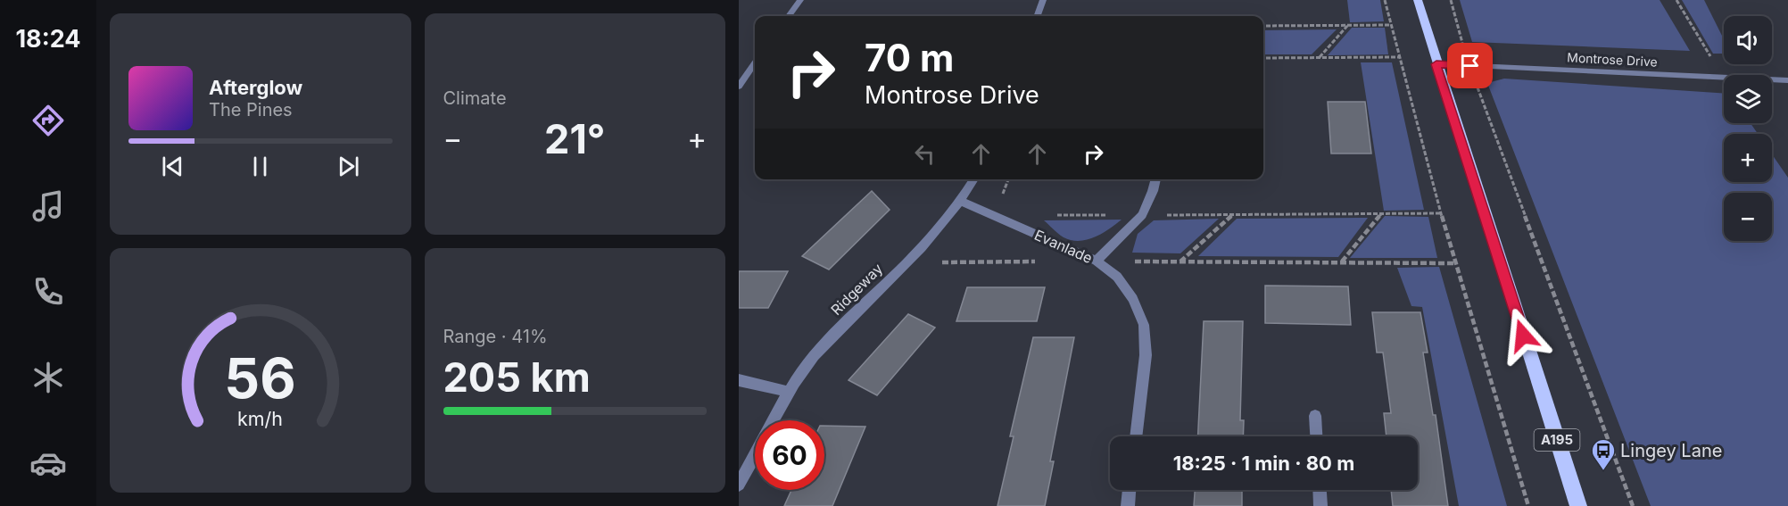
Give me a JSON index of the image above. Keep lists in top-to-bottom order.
{
  "streets": {
    "main road": ["A195"],
    "street": ["Montrose Drive", "Evanlade", "Ridgeway"]
  },
  "crossings": [
    ["Montrose Drive", "A195"],
    ["Evanlade", "Ridgeway"]
  ],
  "places": {
    "bus stop": ["Lingey Lane"]
  },
  "page": {
    "tabs": "18:24",
    "tile": [
      "Climate",
      ["Range · 41%", "205 km"]
    ],
    "map_buttons": ["+", "−"],
    "turn": ["70 m", "Montrose Drive"],
    "song": ["Afterglow", "The Pines"],
    "heat": ["−", "21°", "+"],
    "limit": "60",
    "trip": "18:25 · 1 min · 80 m",
    "gauge": ["56", "km/h"]
  }
}
